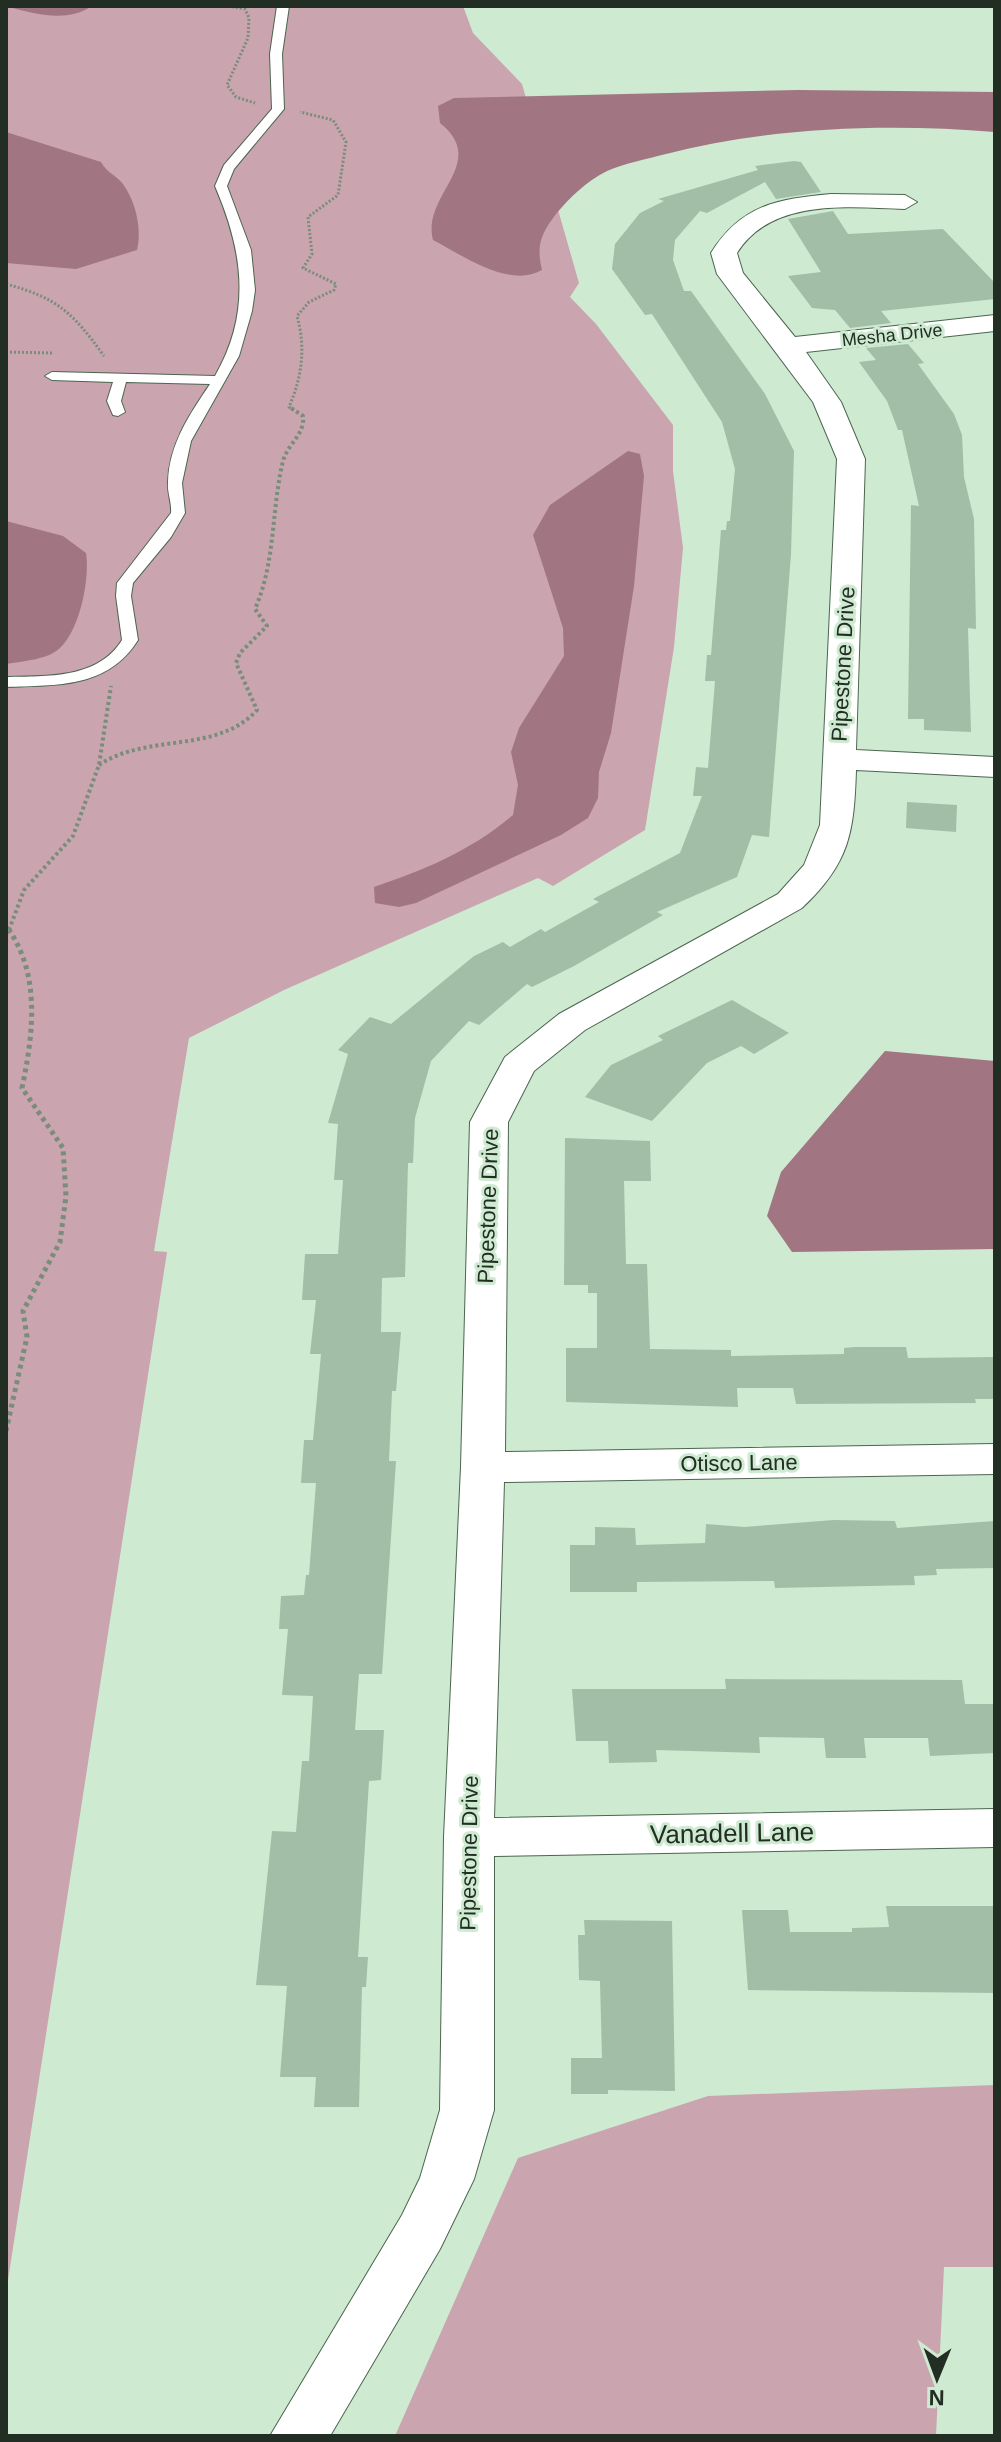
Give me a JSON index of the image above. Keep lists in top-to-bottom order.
{
  "streets": {
    "street": [
      "Mesha Drive",
      "Pipestone Drive",
      "Otisco Lane",
      "Vanadell Lane"
    ]
  },
  "crossings": [
    ["Mesha Drive", "Pipestone Drive"],
    ["Pipestone Drive", "Otisco Lane"],
    ["Pipestone Drive", "Vanadell Lane"]
  ],
  "north": "bottom"
}
